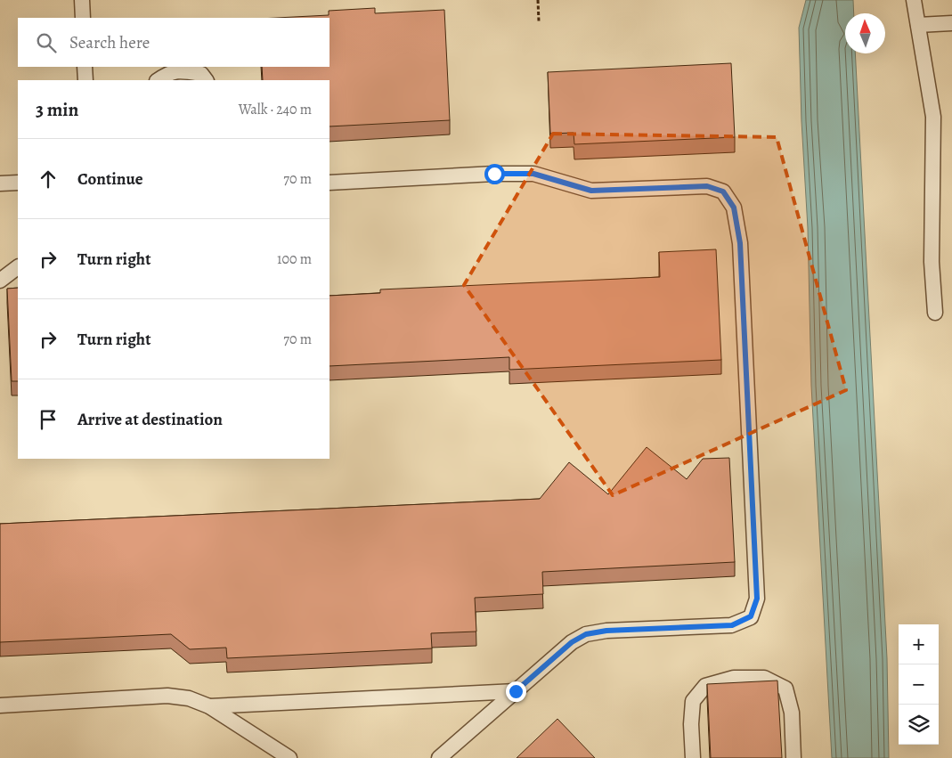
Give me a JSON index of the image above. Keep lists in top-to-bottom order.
{
  "north": "top",
  "page": {
    "search": "Search here",
    "heading": ["3 min", "Walk · 240 m"],
    "list": [
      ["Continue", "70 m"],
      ["Turn right", "100 m"],
      ["Turn right", "70 m"],
      "Arrive at destination"
    ],
    "map_buttons": ["+", "−"]
  }
}
